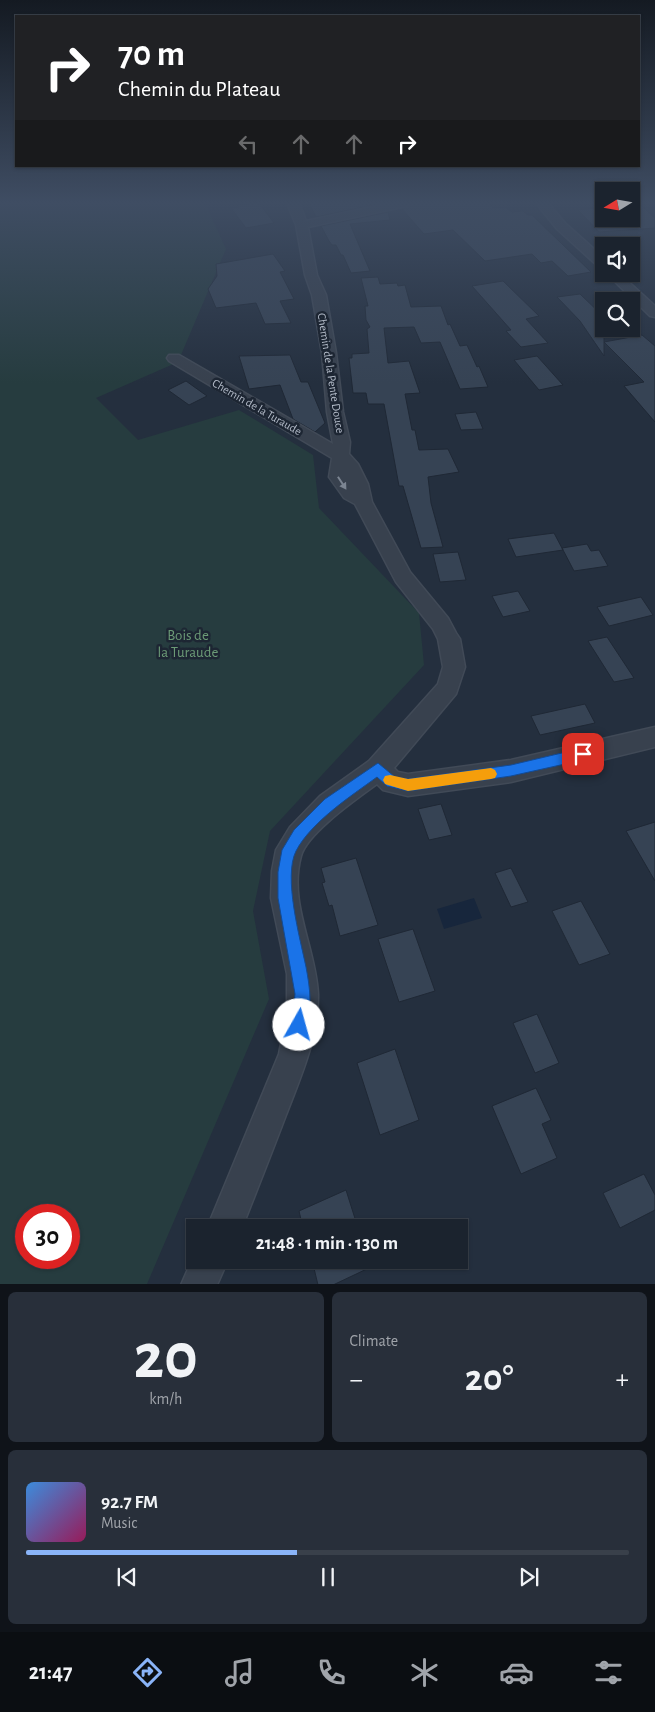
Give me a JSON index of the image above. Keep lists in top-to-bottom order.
{
  "streets": {
    "street": ["Chemin de la Pente Douce", "Chemin de la Turaude"]
  },
  "crossings": [
    ["Chemin de la Pente Douce", "Chemin de la Turaude"]
  ],
  "parks": ["Bois de la Turaude"],
  "north": "left",
  "page": {
    "turn": ["70 m", "Chemin du Plateau"],
    "limit": "30",
    "trip": "21:48 · 1 min · 130 m",
    "tile": [
      ["20", "km/h"],
      "Climate"
    ],
    "heat": ["−", "20°", "+"],
    "song": ["92.7 FM", "Music"],
    "tabs": "21:47"
  }
}
